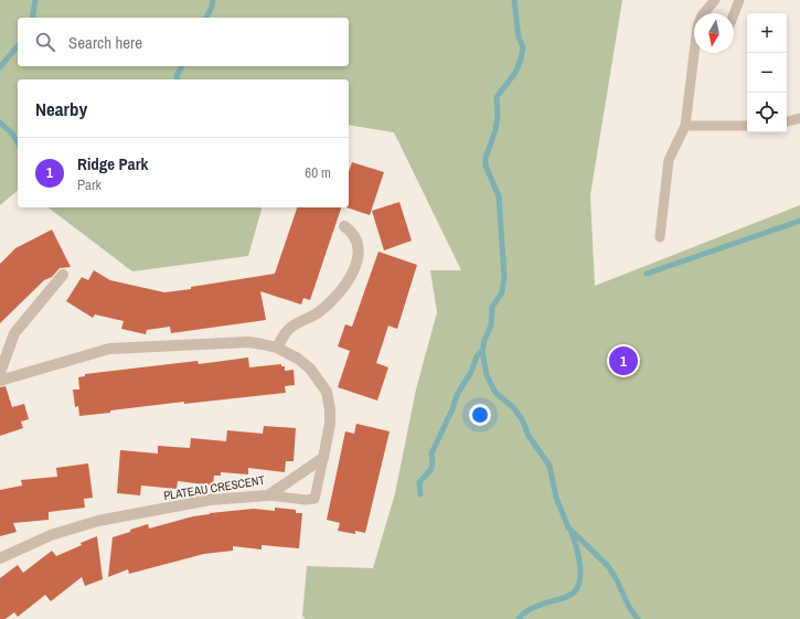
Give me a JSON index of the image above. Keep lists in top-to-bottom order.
{
  "streets": {
    "street": ["PLATEAU CRESCENT"]
  },
  "north": "bottom",
  "page": {
    "map_buttons": ["+", "−"],
    "search": "Search here",
    "heading": "Nearby",
    "list": [
      {
        "mark": "1",
        "name": "Ridge Park",
        "note": "Park",
        "value": "60 m"
      }
    ],
    "pins": "1"
  }
}
